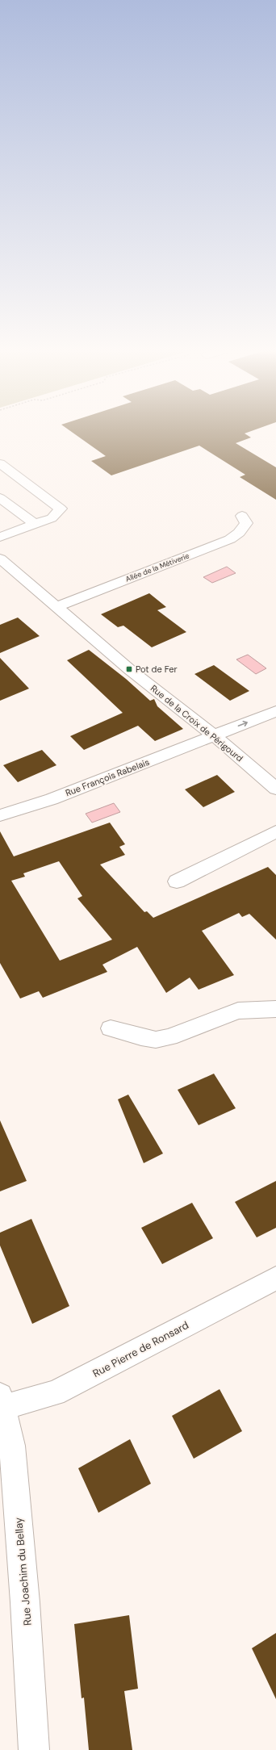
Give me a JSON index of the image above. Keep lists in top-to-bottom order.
{
  "streets": {
    "street": [
      "Allée de la Métiverie",
      "Rue de la Croix de Périgourd",
      "Rue François Rabelais",
      "Rue Pierre de Ronsard",
      "Rue Joachim du Bellay"
    ]
  },
  "crossings": [
    ["Allée de la Métiverie", "Rue de la Croix de Périgourd"],
    ["Rue de la Croix de Périgourd", "Rue François Rabelais"],
    ["Rue Pierre de Ronsard", "Rue Joachim du Bellay"]
  ],
  "places": {
    "transit": ["Pot de Fer"]
  }
}
